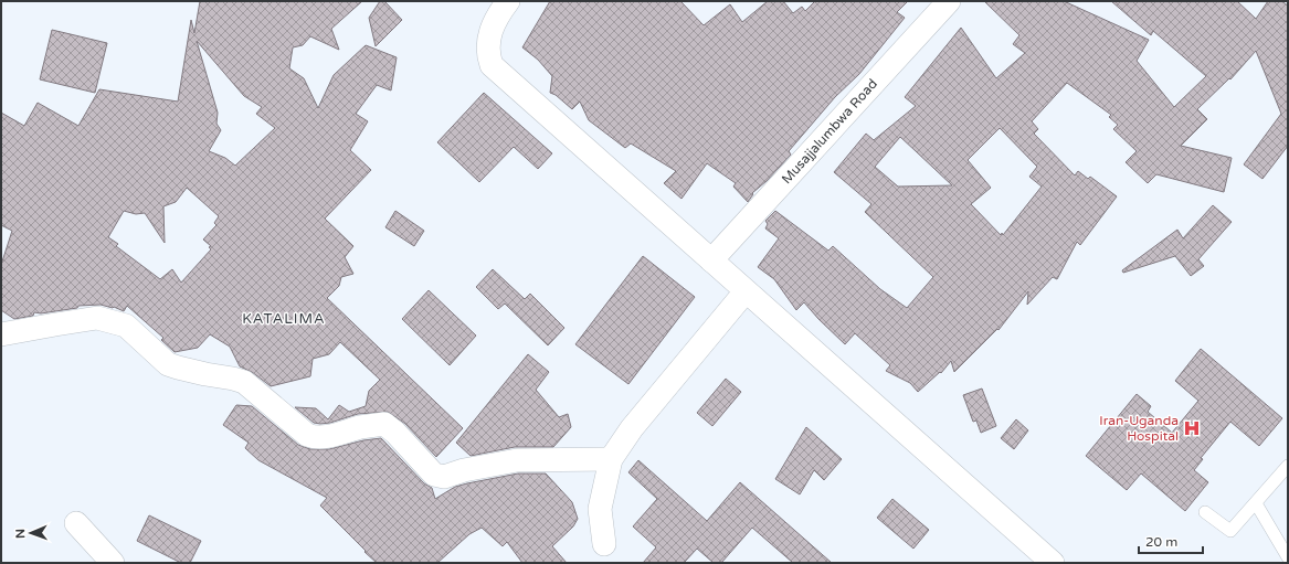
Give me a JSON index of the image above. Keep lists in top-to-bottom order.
{
  "streets": {
    "street": ["Musajjalumbwa Road"]
  },
  "districts": ["KATALIMA"],
  "places": {
    "hospital": ["Iran-Uganda Hospital"]
  },
  "scale_bar": "20 m",
  "north": "left"
}
